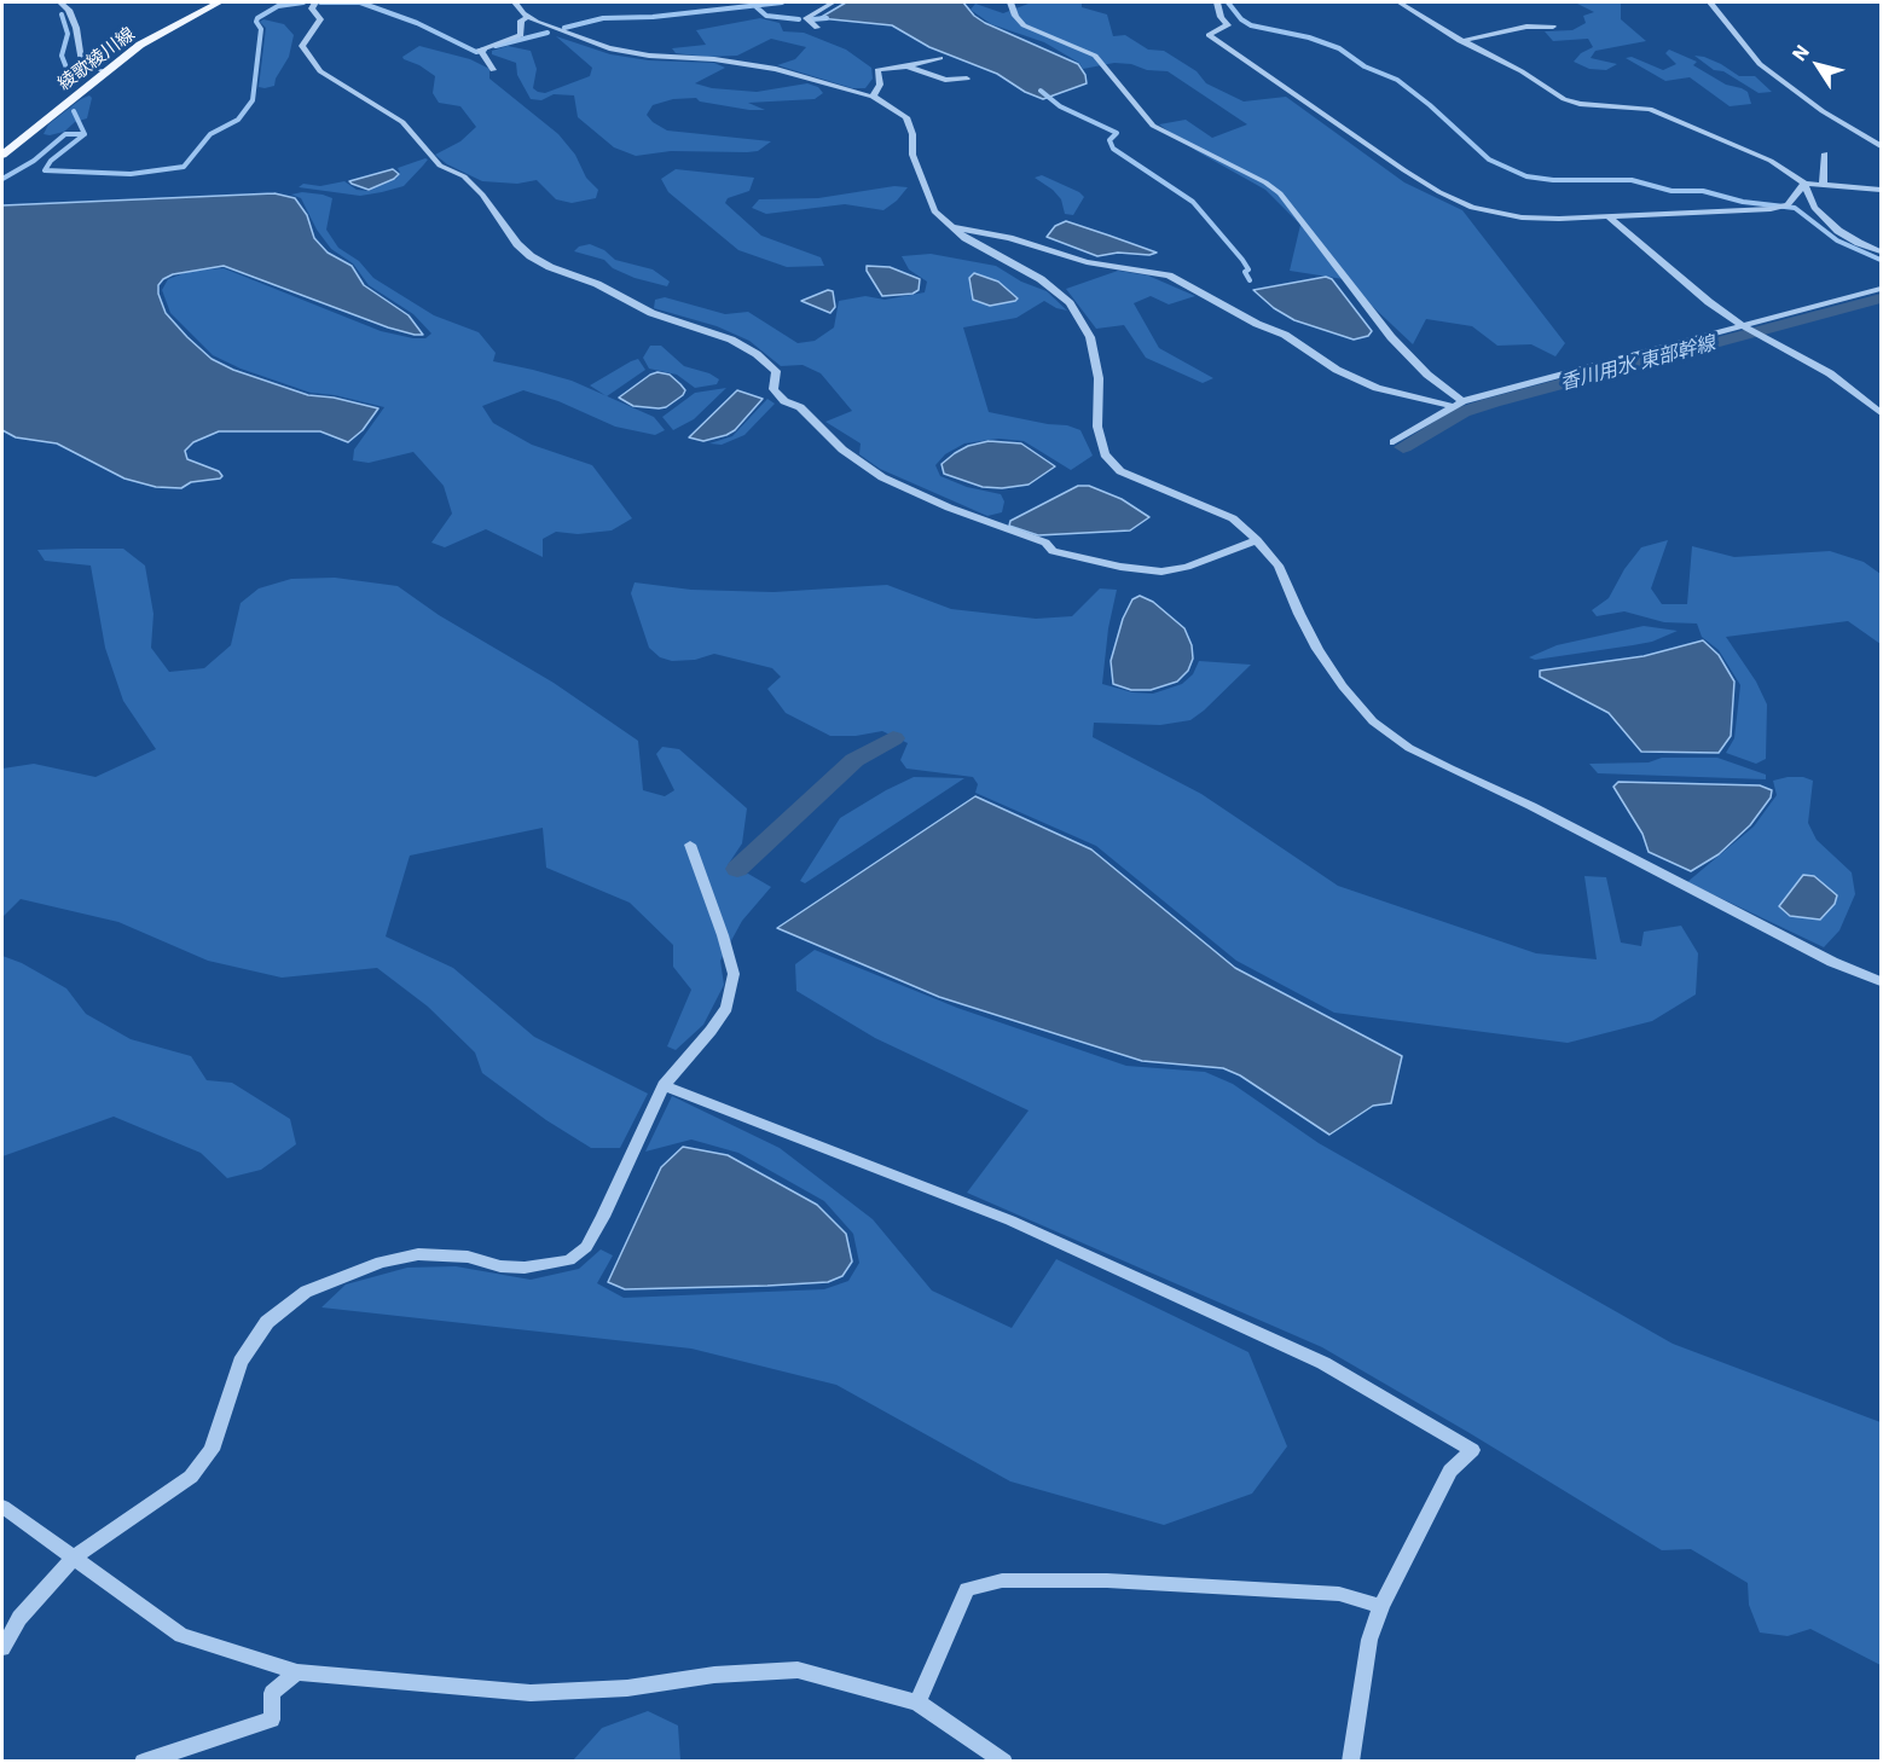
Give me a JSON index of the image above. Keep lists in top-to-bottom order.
{
  "streets": {
    "main road": ["綾歌綾川線"]
  },
  "water": ["香川用水 東部幹線"],
  "north": "top left"
}
